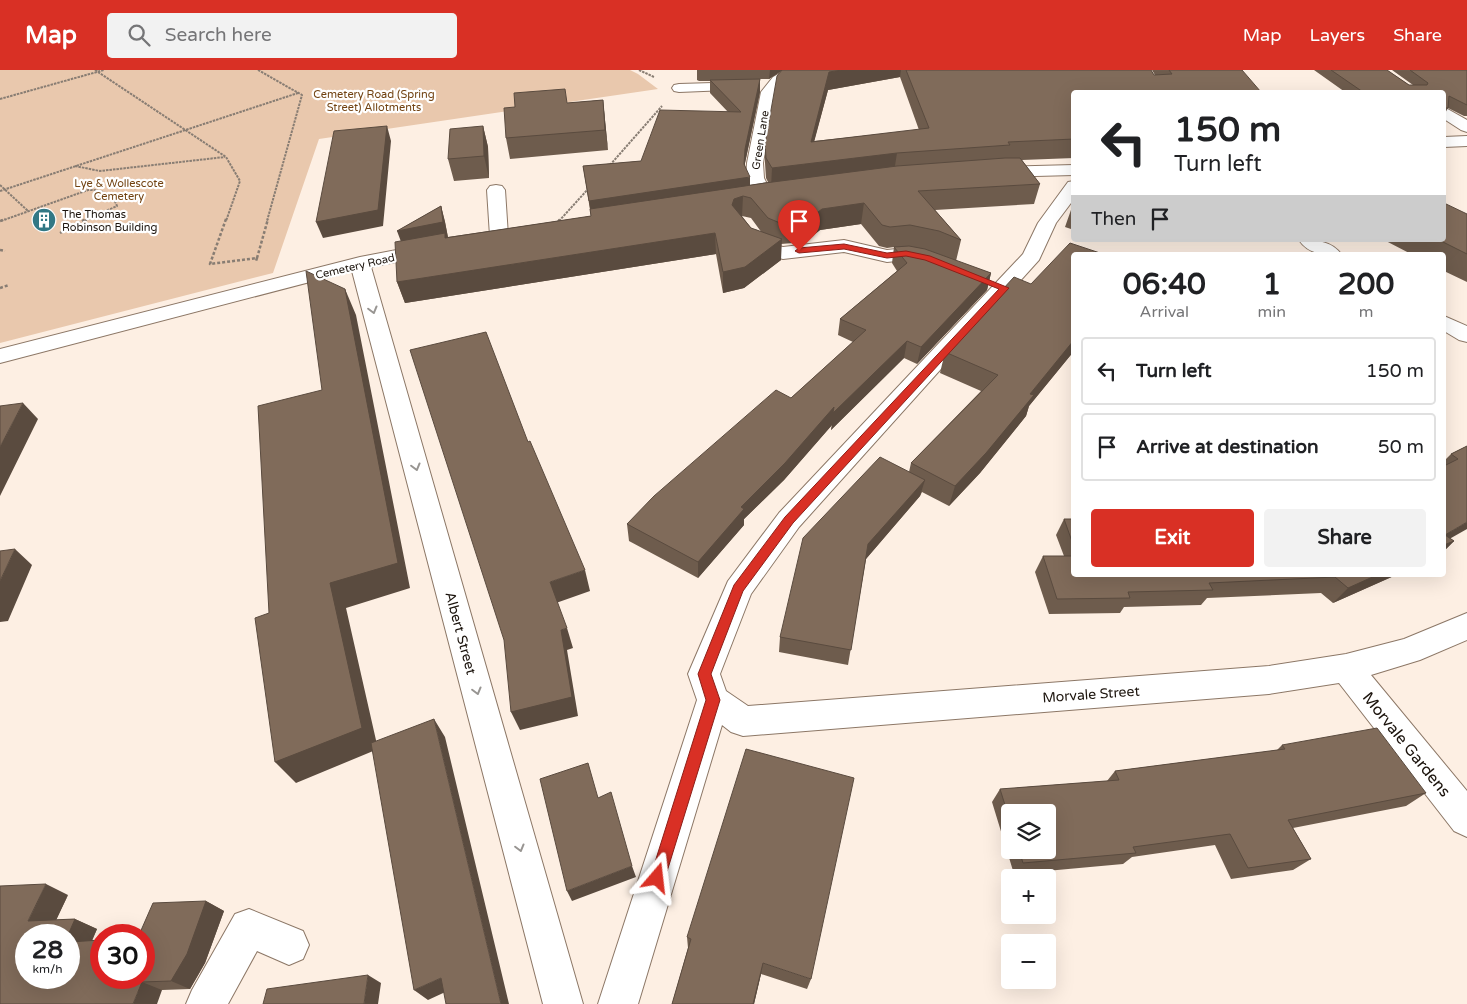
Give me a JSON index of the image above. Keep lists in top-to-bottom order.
{
  "streets": {
    "main road": [
      "Green Lane",
      "Cemetery Road",
      "Albert Street",
      "Morvale Street",
      "Morvale Gardens"
    ]
  },
  "crossings": [
    ["Cemetery Road", "Albert Street"],
    ["Morvale Street", "Morvale Gardens"]
  ],
  "one_way": ["Albert Street"],
  "parks": ["Cemetery Road (Spring Street) Allotments", "Lye & Wollescote Cemetery"],
  "places": {
    "building": ["The Thomas Robinson Building"]
  },
  "page": {
    "header": "Map",
    "search": "Search here",
    "nav": ["Map", "Layers", "Share"],
    "turn": ["150 m", "Turn left"],
    "then": "Then",
    "eta": [
      "06:40",
      "Arrival",
      "1",
      "min",
      "200",
      "m"
    ],
    "list": [
      {
        "name": "Turn left",
        "value": "150 m"
      },
      {
        "name": "Arrive at destination",
        "value": "50 m"
      }
    ],
    "buttons": ["Exit", "Share"],
    "map_buttons": ["+", "−"],
    "speed": "28 km/h",
    "limit": "30"
  }
}
